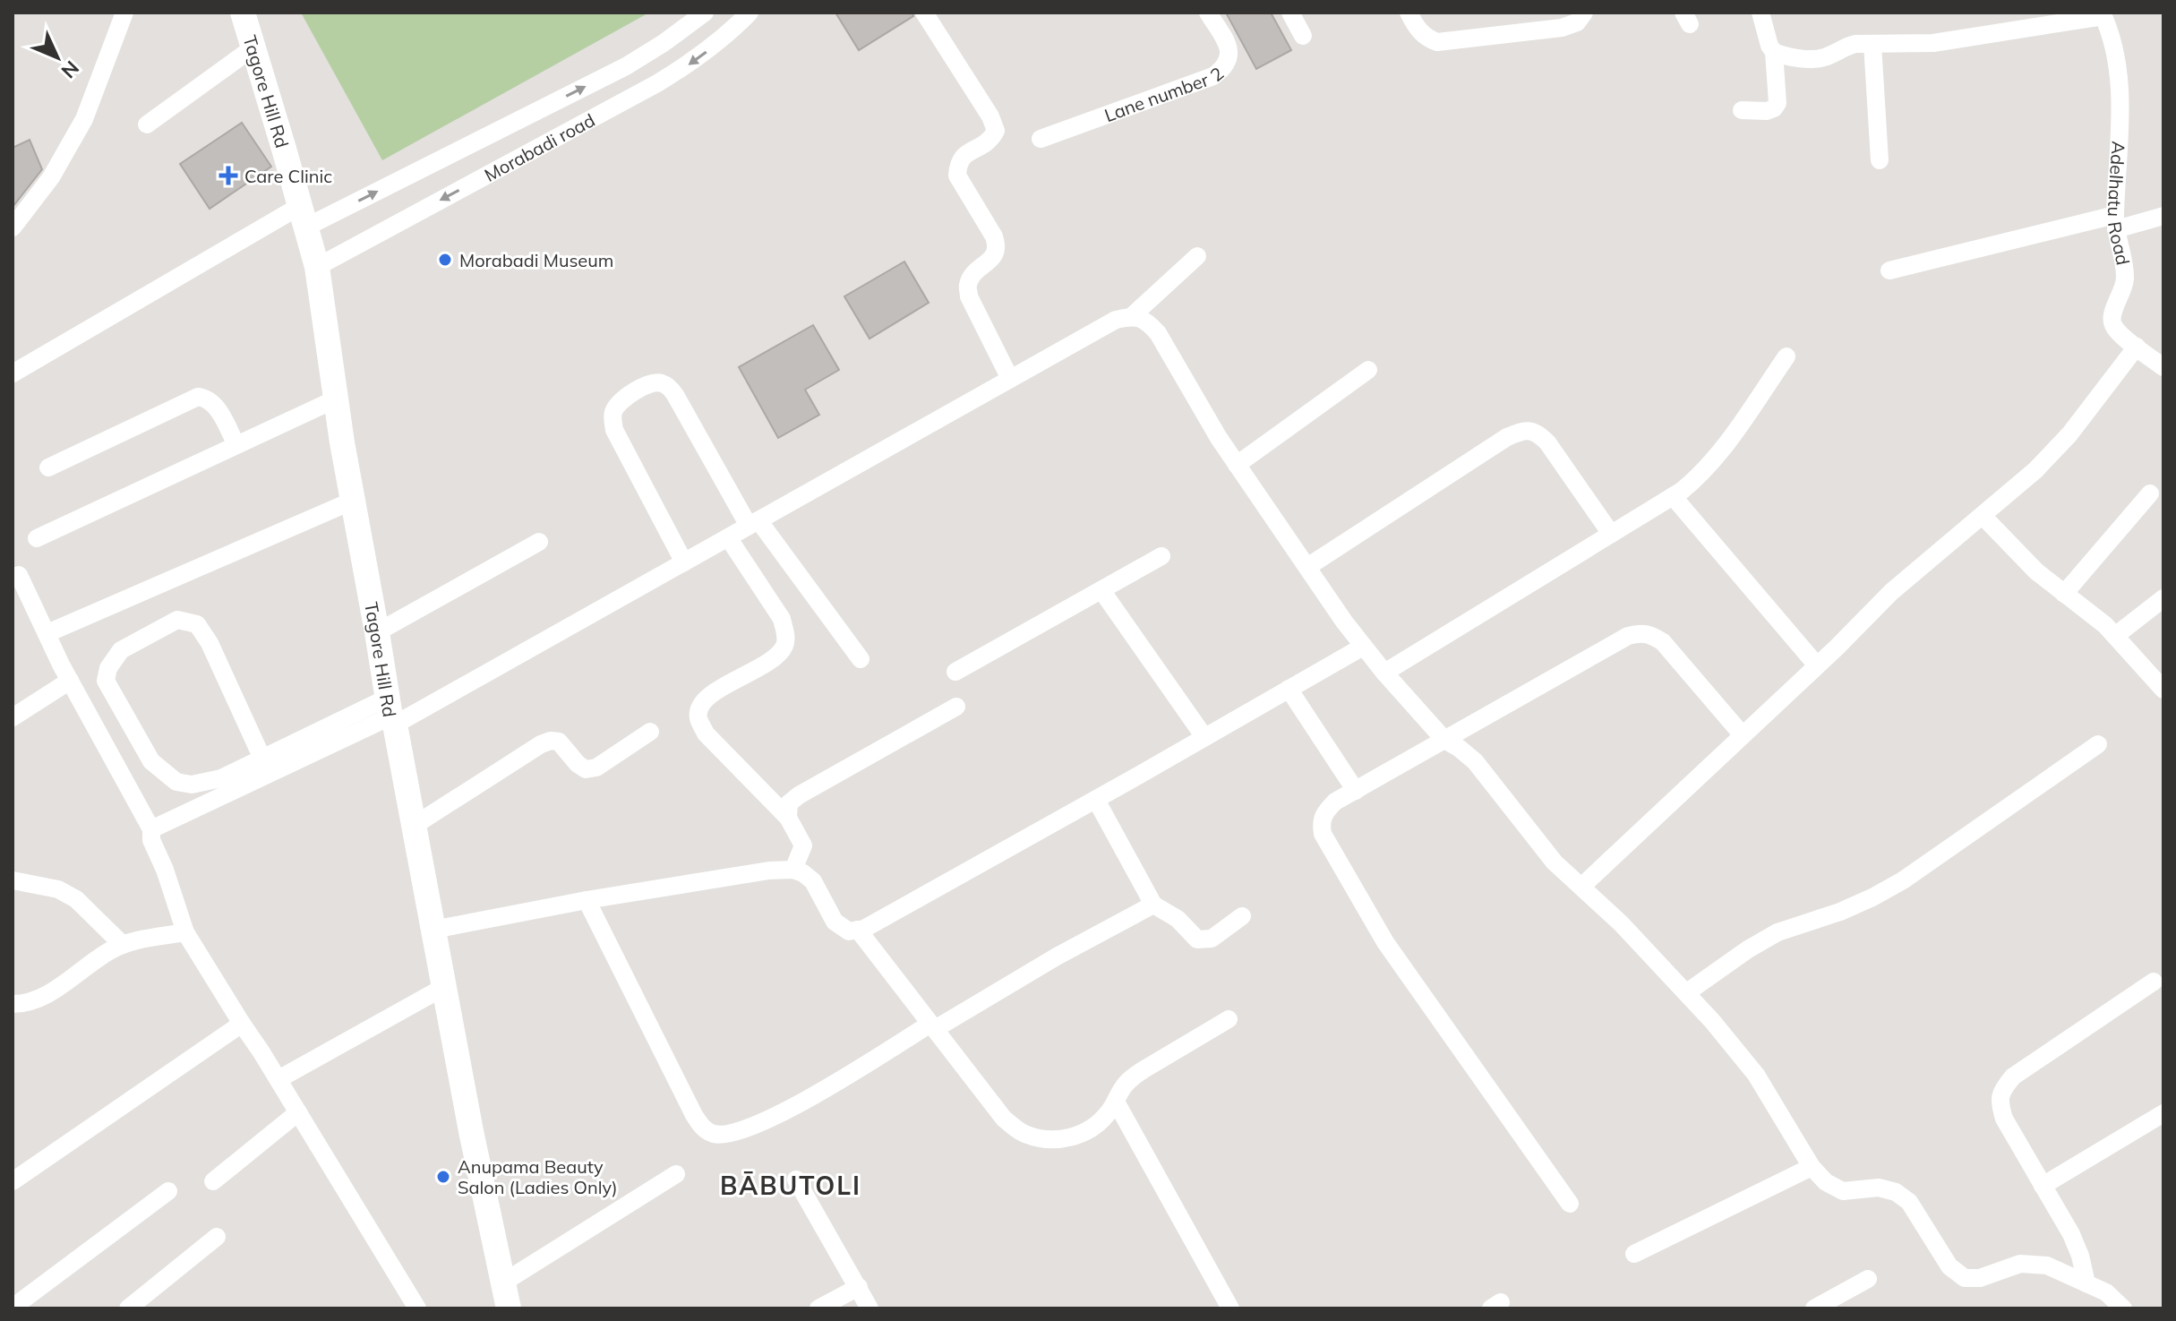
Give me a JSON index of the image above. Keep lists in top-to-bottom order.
{
  "streets": {
    "main road": ["Tagore Hill Rd"],
    "street": ["Lane number 2", "Morabadi road", "Adelhatu Road"]
  },
  "crossings": [
    ["Tagore Hill Rd", "Morabadi road"]
  ],
  "districts": ["BĀBUTOLI"],
  "places": {
    "health": ["Care Clinic"],
    "other": ["Morabadi Museum", "Anupama Beauty Salon (Ladies Only)"]
  },
  "north": "bottom right"
}
